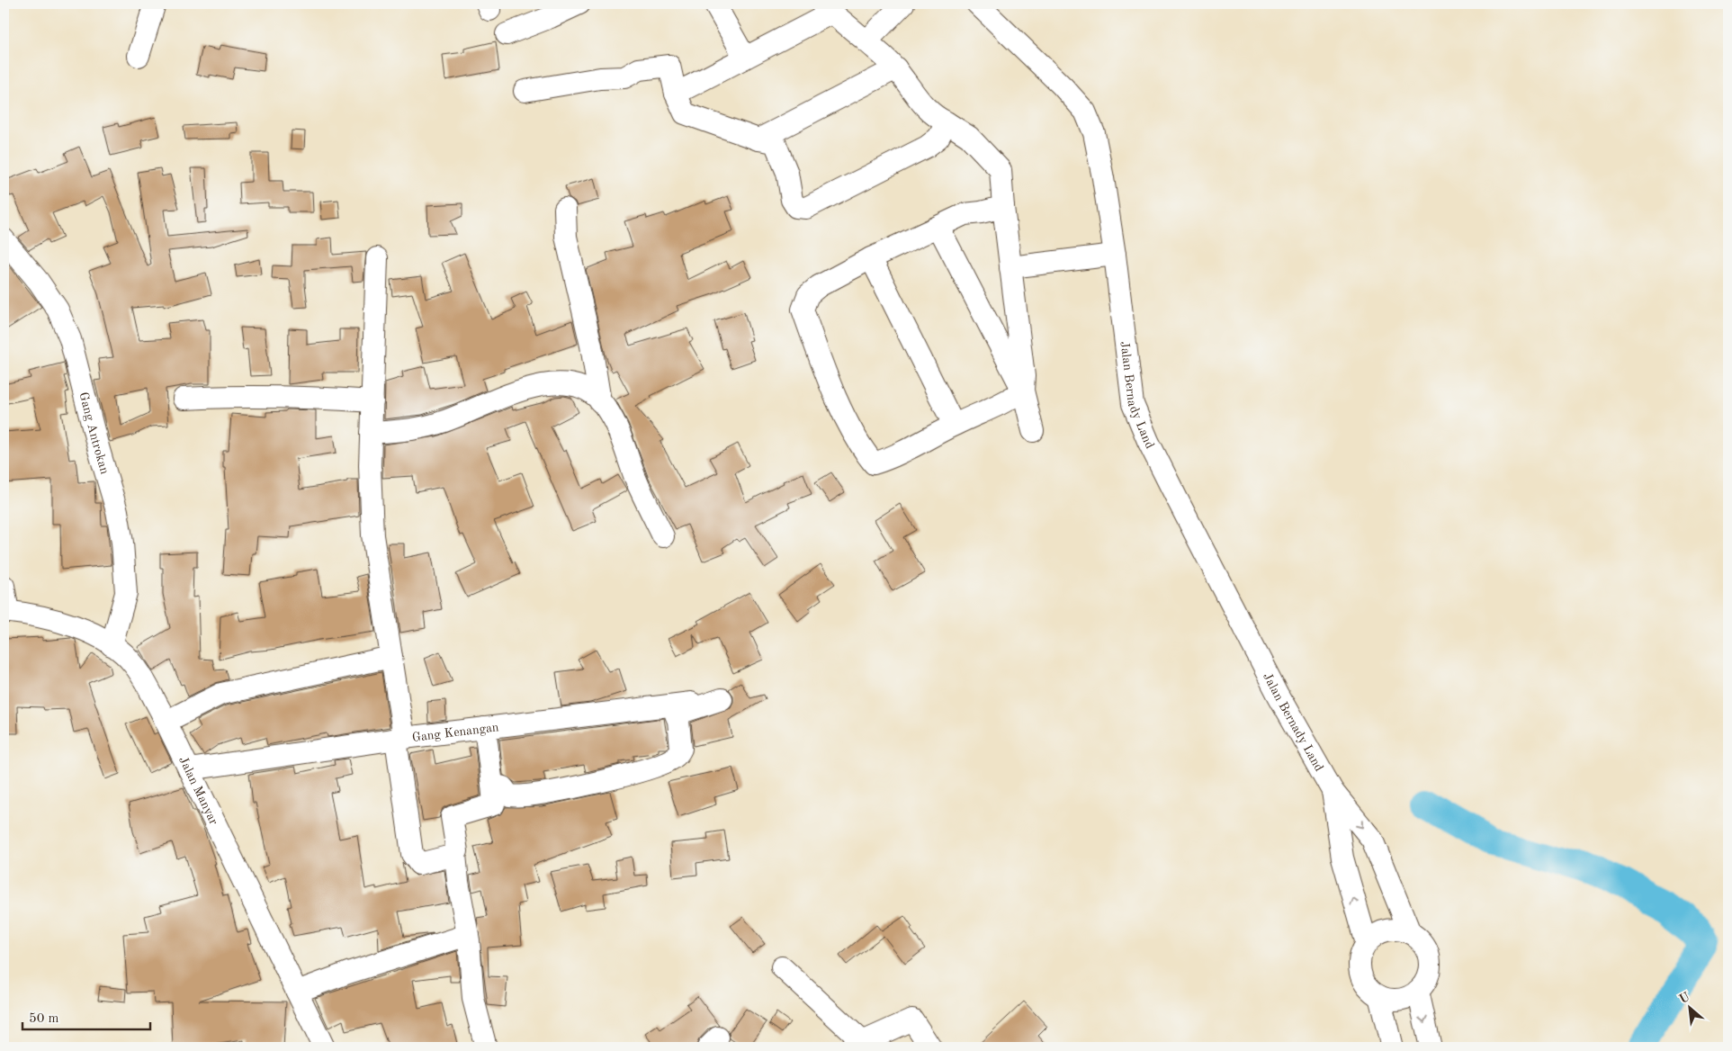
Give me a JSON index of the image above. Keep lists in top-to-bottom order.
{
  "streets": {
    "street": [
      "Jalan Bernady Land",
      "Gang Antrokan",
      "Gang Kenangan",
      "Jalan Manyar"
    ]
  },
  "crossings": [
    ["Gang Antrokan", "Jalan Manyar"],
    ["Gang Kenangan", "Jalan Manyar"]
  ],
  "scale_bar": "50 m",
  "north": "top left"
}
